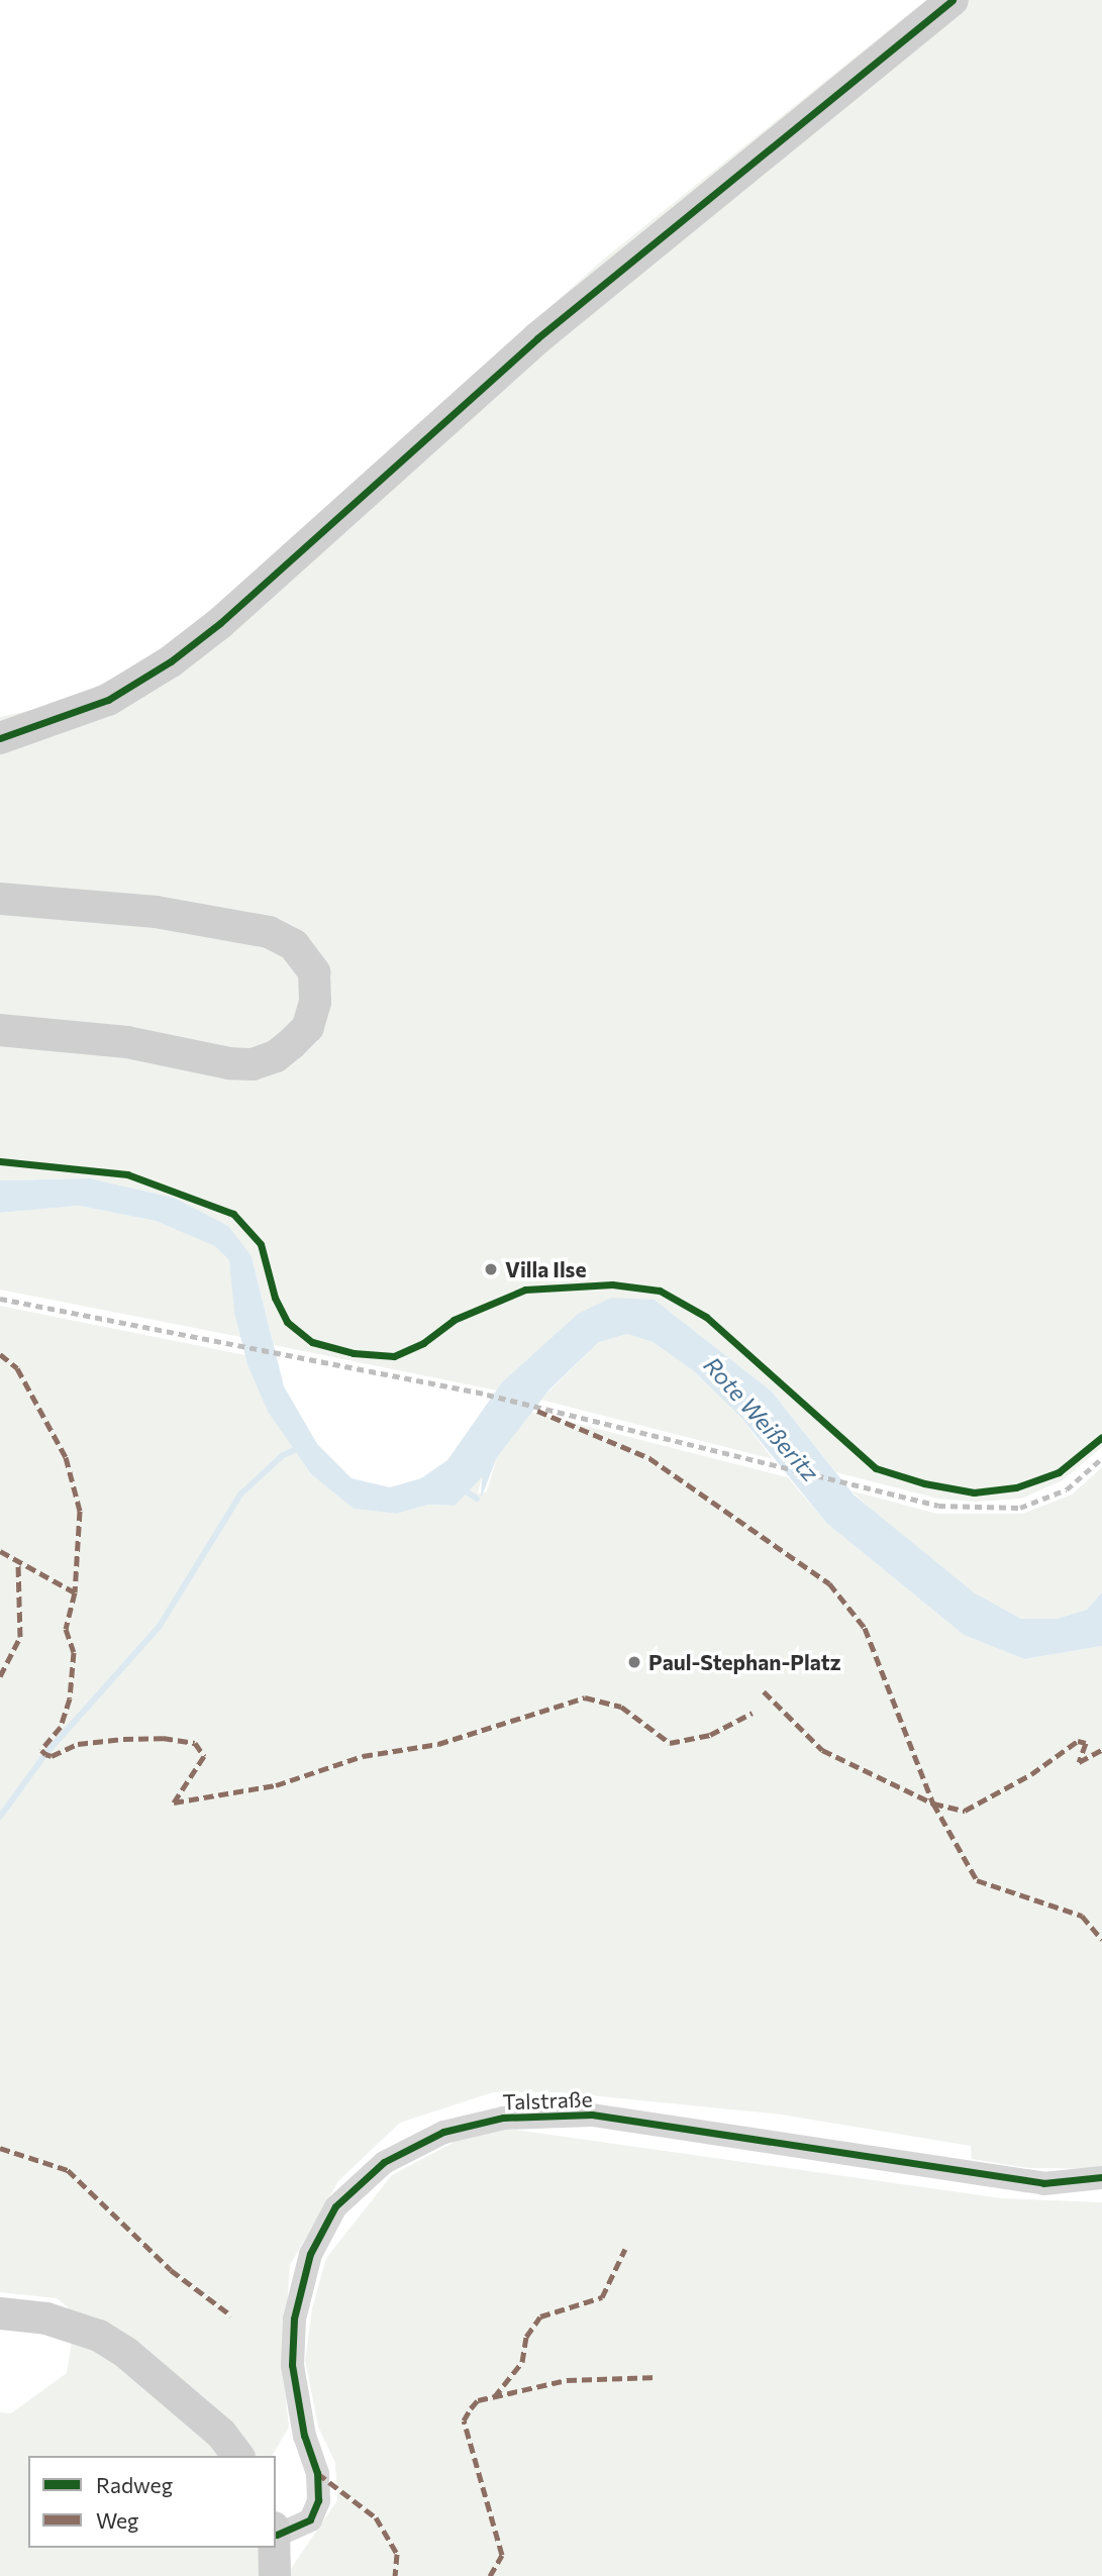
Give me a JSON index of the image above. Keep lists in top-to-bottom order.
{
  "streets": {
    "street": ["Talstraße"]
  },
  "water": ["Rote Weißeritz"],
  "places": ["Villa Ilse", "Paul-Stephan-Platz"],
  "legend": ["Radweg", "Weg"]
}
